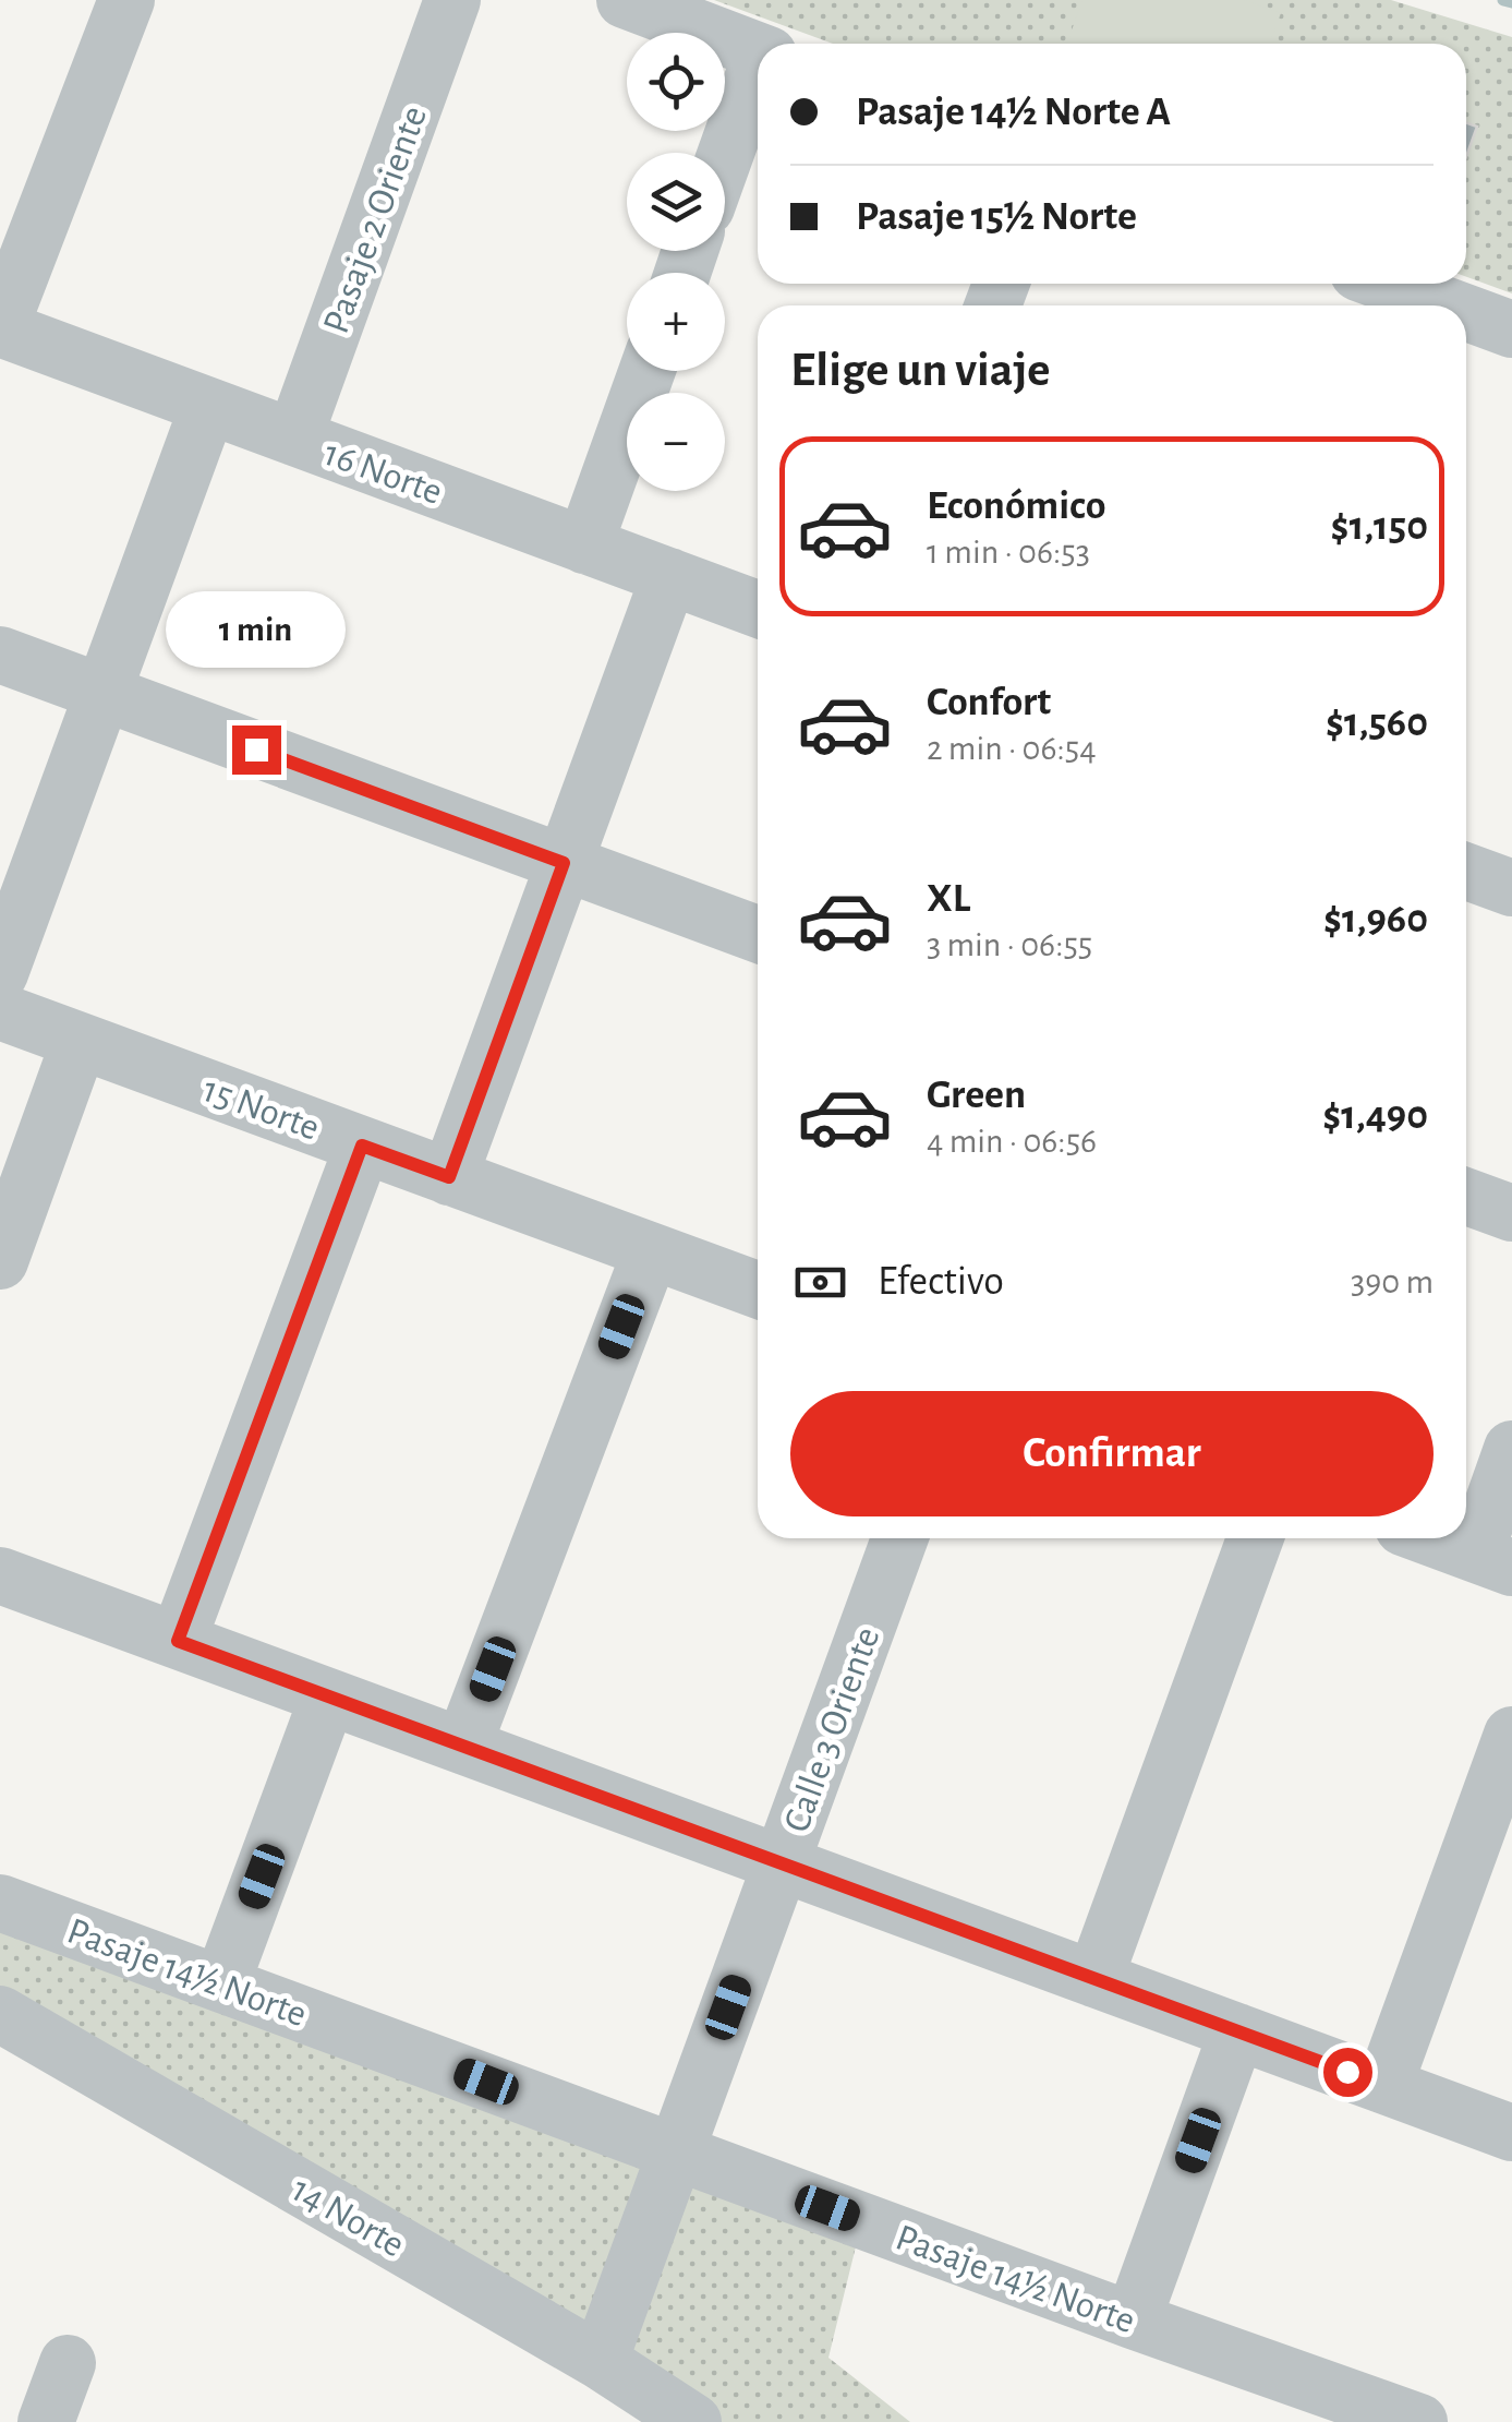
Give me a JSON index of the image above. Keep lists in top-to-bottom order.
{
  "streets": {
    "street": [
      "Pasaje 2 Oriente",
      "16 Norte",
      "15 Norte",
      "Calle 3 Oriente",
      "Pasaje 14½ Norte",
      "14 Norte"
    ]
  },
  "crossings": [
    ["Pasaje 2 Oriente", "16 Norte"],
    ["Calle 3 Oriente", "Pasaje 14½ Norte"],
    ["Calle 3 Oriente", "14 Norte"]
  ],
  "page": {
    "map_buttons": ["+", "−"],
    "banner": ["Pasaje 14½ Norte A", "Pasaje 15½ Norte"],
    "heading": "Elige un viaje",
    "list": [
      {
        "name": "Económico",
        "note": "1 min · 06:53",
        "value": "$1,150"
      },
      {
        "name": "Confort",
        "note": "2 min · 06:54",
        "value": "$1,560"
      },
      {
        "name": "XL",
        "note": "3 min · 06:55",
        "value": "$1,960"
      },
      {
        "name": "Green",
        "note": "4 min · 06:56",
        "value": "$1,490"
      }
    ],
    "bubble": "1 min",
    "pay": ["Efectivo", "390 m"],
    "buttons": "Confirmar"
  }
}
